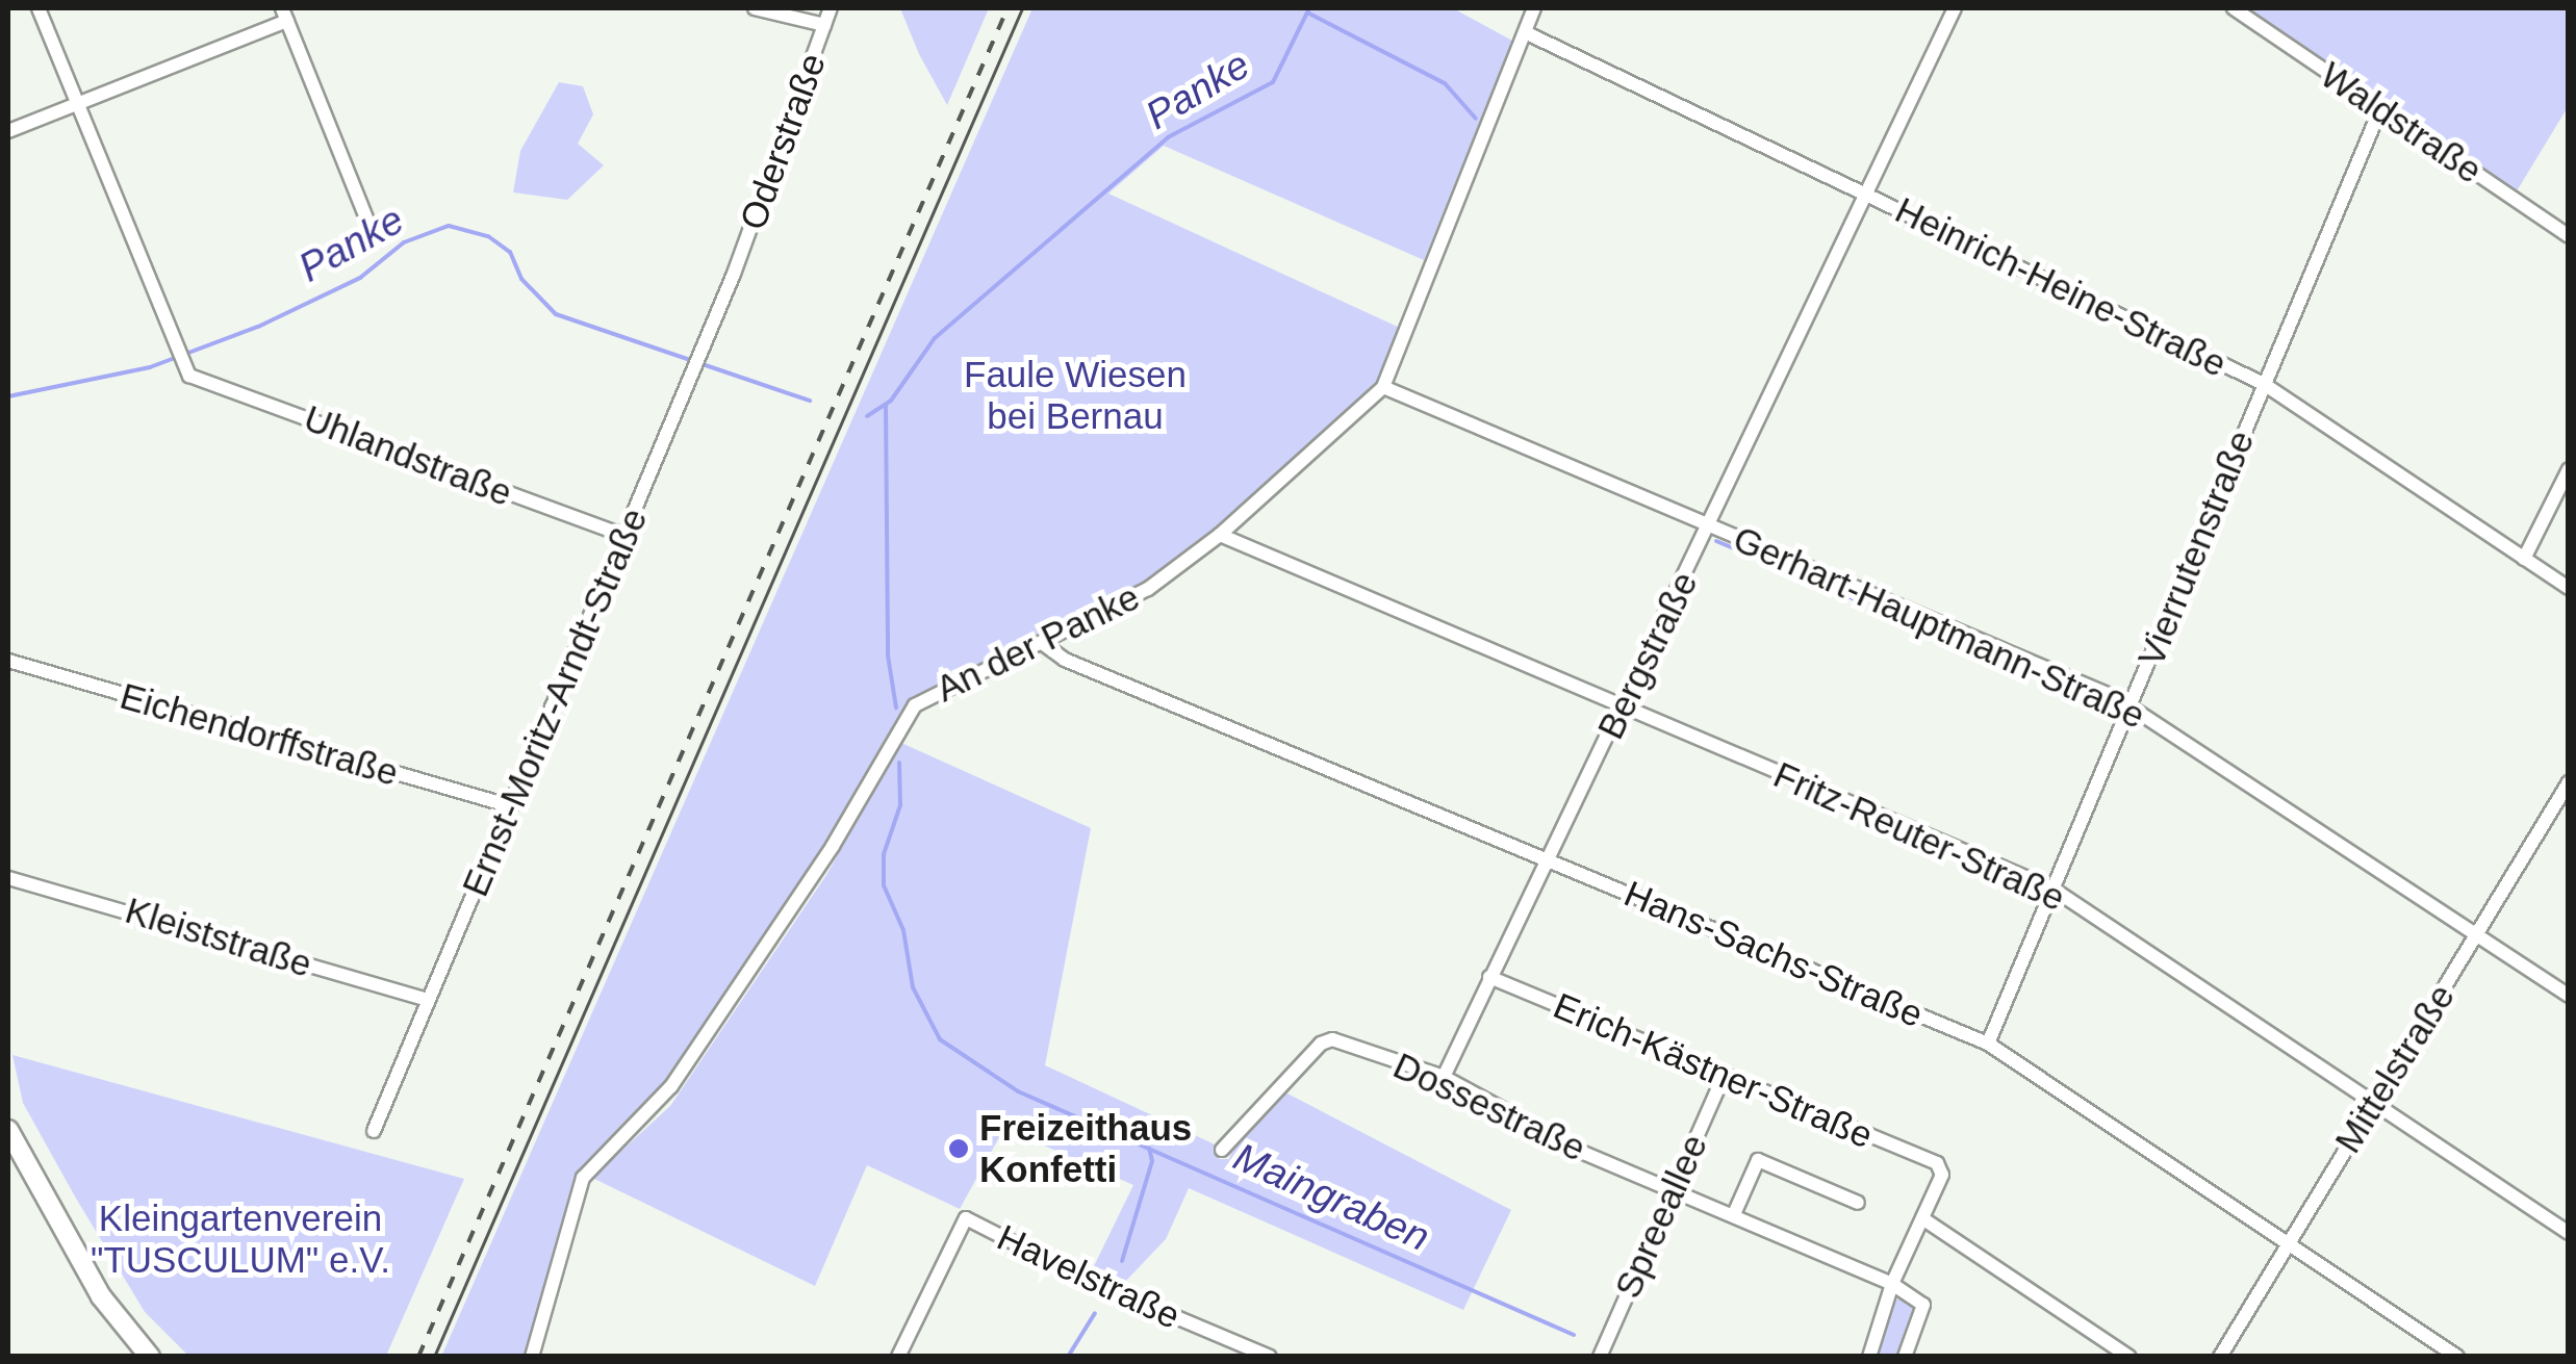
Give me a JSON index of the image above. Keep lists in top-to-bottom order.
{
  "streets": {
    "street": [
      "Waldstraße",
      "Oderstraße",
      "Heinrich-Heine-Straße",
      "Uhlandstraße",
      "Vierrutenstraße",
      "Gerhart-Hauptmann-Straße",
      "An der Panke",
      "Bergstraße",
      "Ernst-Moritz-Arndt-Straße",
      "Eichendorffstraße",
      "Fritz-Reuter-Straße",
      "Kleiststraße",
      "Hans-Sachs-Straße",
      "Mittelstraße",
      "Erich-Kästner-Straße",
      "Dossestraße",
      "Spreeallee",
      "Havelstraße"
    ]
  },
  "crossings": [
    ["Waldstraße", "Vierrutenstraße"],
    ["Oderstraße", "Ernst-Moritz-Arndt-Straße"],
    ["Heinrich-Heine-Straße", "Vierrutenstraße"],
    ["Heinrich-Heine-Straße", "An der Panke"],
    ["Heinrich-Heine-Straße", "Bergstraße"],
    ["Uhlandstraße", "Ernst-Moritz-Arndt-Straße"],
    ["Vierrutenstraße", "Gerhart-Hauptmann-Straße"],
    ["Vierrutenstraße", "Fritz-Reuter-Straße"],
    ["Vierrutenstraße", "Hans-Sachs-Straße"],
    ["Gerhart-Hauptmann-Straße", "An der Panke"],
    ["Gerhart-Hauptmann-Straße", "Bergstraße"],
    ["Gerhart-Hauptmann-Straße", "Mittelstraße"],
    ["An der Panke", "Fritz-Reuter-Straße"],
    ["An der Panke", "Hans-Sachs-Straße"],
    ["Bergstraße", "Fritz-Reuter-Straße"],
    ["Bergstraße", "Hans-Sachs-Straße"],
    ["Bergstraße", "Erich-Kästner-Straße"],
    ["Bergstraße", "Dossestraße"],
    ["Ernst-Moritz-Arndt-Straße", "Eichendorffstraße"],
    ["Ernst-Moritz-Arndt-Straße", "Kleiststraße"],
    ["Fritz-Reuter-Straße", "Mittelstraße"],
    ["Hans-Sachs-Straße", "Mittelstraße"],
    ["Erich-Kästner-Straße", "Spreeallee"],
    ["Dossestraße", "Spreeallee"]
  ],
  "water": ["Panke", "Maingraben"],
  "parks": ["Faule Wiesen bei Bernau", "Kleingartenverein \"TUSCULUM\" e.V."],
  "places": ["Freizeithaus Konfetti"]
}
